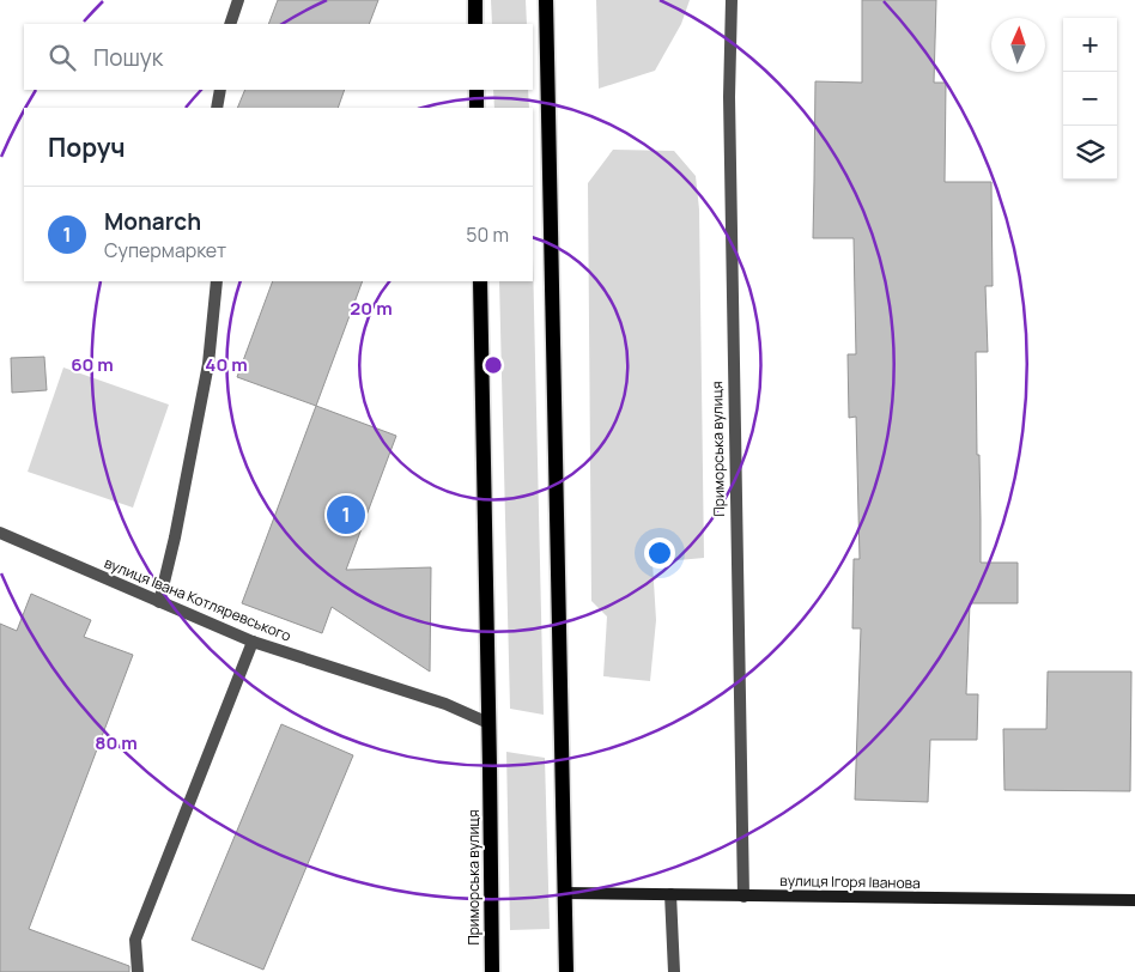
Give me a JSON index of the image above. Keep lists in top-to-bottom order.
{
  "streets": {
    "main road": ["Приморська вулиця"],
    "street": ["вулиця Івана Котляревського", "вулиця Ігоря Іванова"]
  },
  "crossings": [
    ["Приморська вулиця", "вулиця Івана Котляревського"],
    ["Приморська вулиця", "вулиця Ігоря Іванова"]
  ],
  "north": "top",
  "page": {
    "map_buttons": ["+", "−"],
    "search": "Пошук",
    "heading": "Поруч",
    "list": [
      {
        "mark": "1",
        "name": "Monarch",
        "note": "Супермаркет",
        "value": "50 m"
      }
    ],
    "pins": "1"
  },
  "rings": [
    "20 m",
    "60 m",
    "40 m",
    "80 m"
  ]
}
